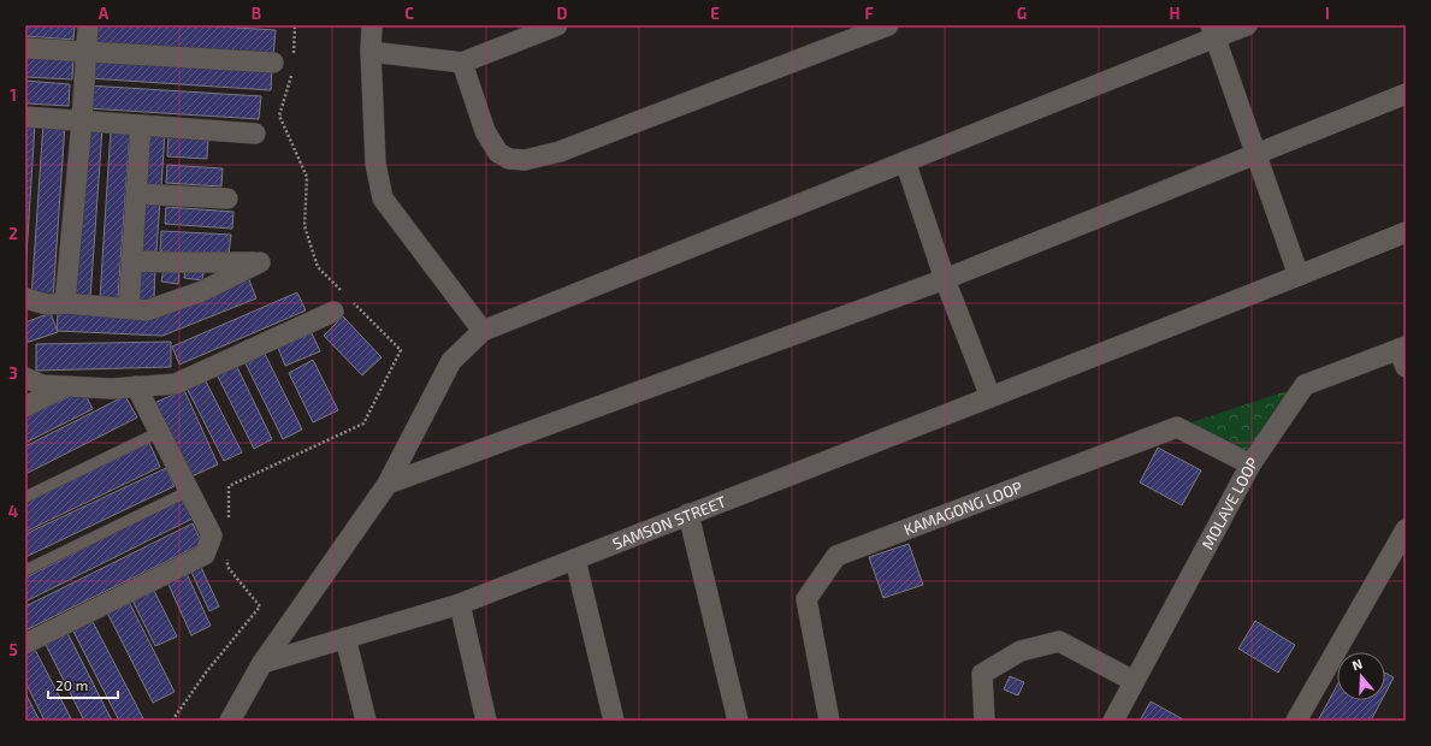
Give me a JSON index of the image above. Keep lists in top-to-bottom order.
{
  "streets": {
    "street": ["MOLAVE LOOP", "KAMAGONG LOOP", "SAMSON STREET"]
  },
  "crossings": [
    ["MOLAVE LOOP", "KAMAGONG LOOP"]
  ],
  "scale_bar": "20 m",
  "north": "top",
  "grid": {
    "columns": [
      "A",
      "B",
      "C",
      "D",
      "E",
      "F",
      "G",
      "H",
      "I"
    ],
    "rows": [
      "1",
      "2",
      "3",
      "4",
      "5"
    ]
  }
}
